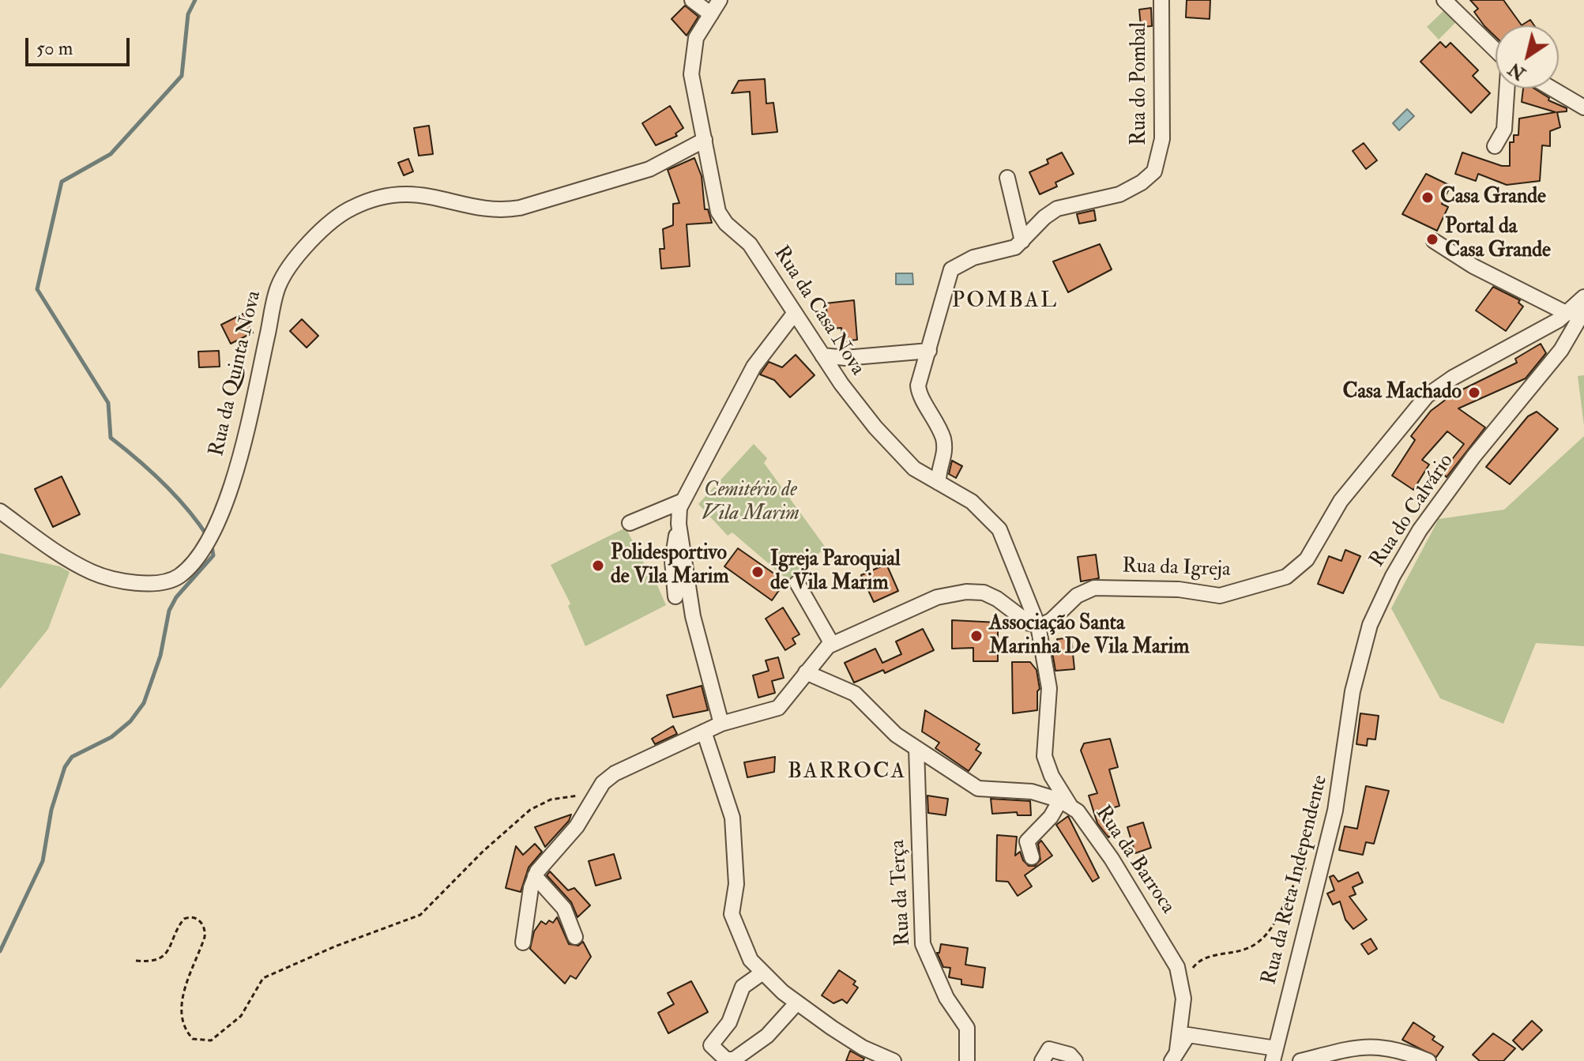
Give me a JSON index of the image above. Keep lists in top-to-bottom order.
{
  "streets": {
    "street": [
      "Rua do Pombal",
      "Rua da Casa Nova",
      "Rua da Quinta Nova",
      "Rua do Calvário",
      "Rua da Igreja",
      "Rua da Barroca",
      "Rua da Reta Independente",
      "Rua da Terça"
    ]
  },
  "crossings": [
    ["Rua do Pombal", "Rua da Casa Nova"],
    ["Rua da Casa Nova", "Rua da Quinta Nova"],
    ["Rua do Calvário", "Rua da Reta Independente"],
    ["Rua da Igreja", "Rua da Barroca"]
  ],
  "districts": ["POMBAL", "BARROCA"],
  "parks": ["Cemitério de Vila Marim"],
  "places": [
    "Casa Grande",
    "Portal da Casa Grande",
    "Casa Machado",
    "Polidesportivo de Vila Marim",
    "Igreja Paroquial de Vila Marim",
    "Associação Santa Marinha De Vila Marim"
  ],
  "scale_bar": "50 m",
  "north": "bottom left"
}
